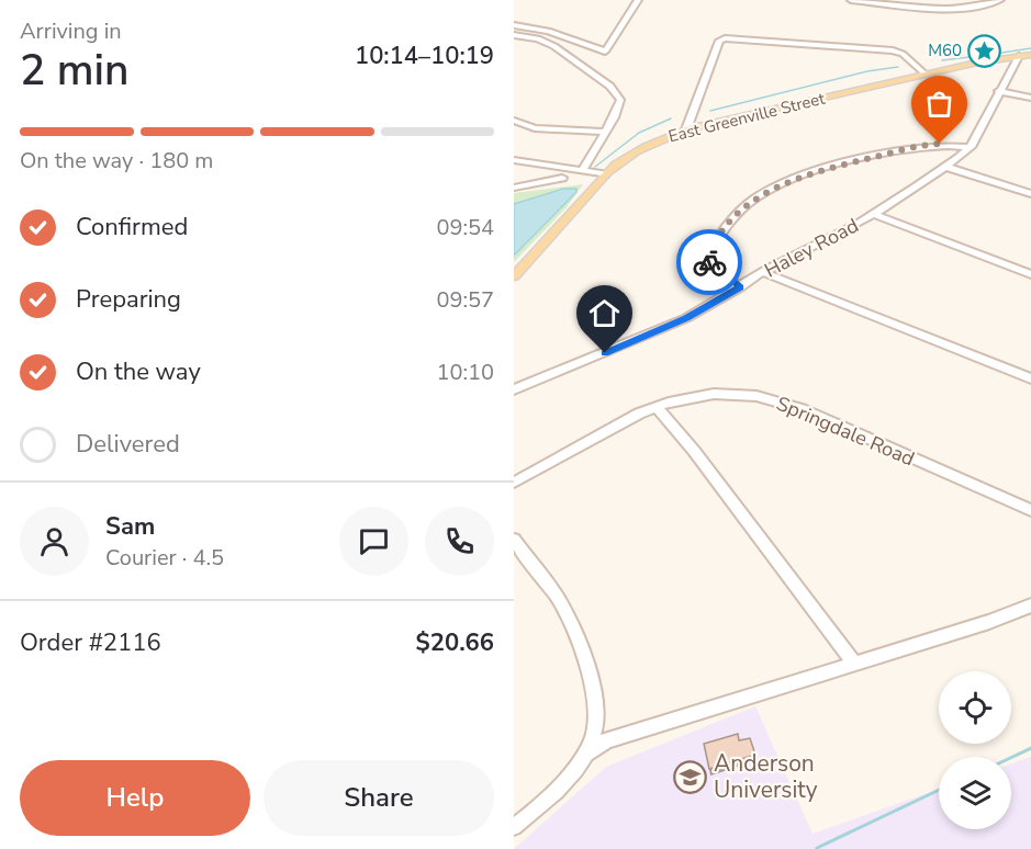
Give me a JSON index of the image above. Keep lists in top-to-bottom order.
{
  "streets": {
    "main road": ["East Greenville Street"],
    "street": ["Haley Road", "Springdale Road"]
  },
  "crossings": [
    ["East Greenville Street", "Haley Road"]
  ],
  "places": {
    "place": ["M60"],
    "school or university": ["Anderson University"]
  },
  "page": {
    "heading": ["2 min", "Arriving in", "10:14–10:19"],
    "panel": [
      "Sam",
      "Courier · 4.5",
      "Order #2116",
      "$20.66"
    ],
    "bar": "On the way · 180 m",
    "list": [
      ["Confirmed", "09:54"],
      ["Preparing", "09:57"],
      ["On the way", "10:10"],
      "Delivered"
    ],
    "buttons": ["Help", "Share"]
  }
}
